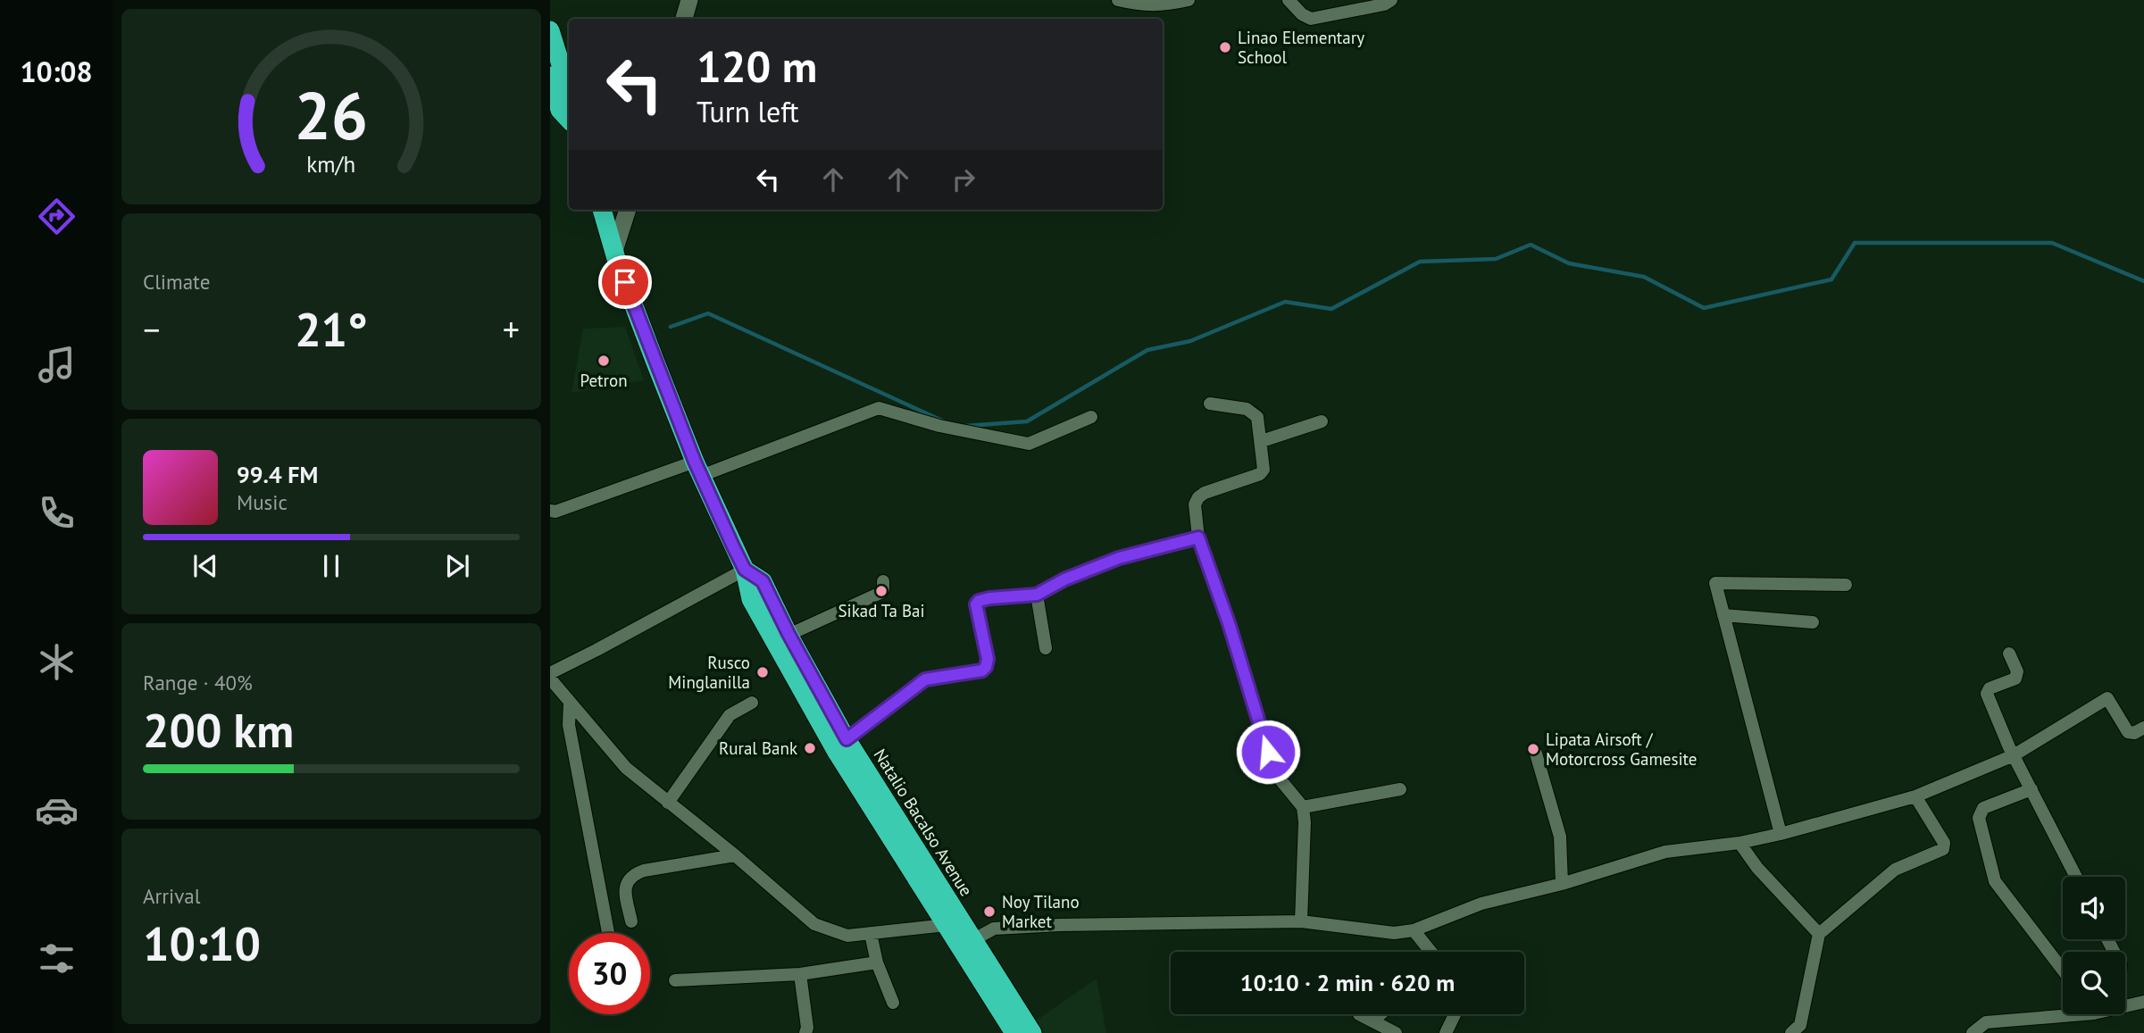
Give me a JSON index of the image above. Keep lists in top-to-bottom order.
{
  "streets": {
    "highway": ["Natalio Bacalso Avenue"]
  },
  "places": [
    "Linao Elementary School",
    "Petron",
    "Sikad Ta Bai",
    "Rusco Minglanilla",
    "Rural Bank",
    "Lipata Airsoft / Motorcross Gamesite",
    "Noy Tilano Market"
  ],
  "page": {
    "tabs": "10:08",
    "turn": ["120 m", "Turn left"],
    "tile": [
      "Climate",
      ["Range · 40%", "200 km"],
      ["Arrival", "10:10"]
    ],
    "heat": ["−", "21°", "+"],
    "song": ["99.4 FM", "Music"],
    "limit": "30",
    "trip": "10:10 · 2 min · 620 m",
    "gauge": ["26", "km/h"]
  }
}
